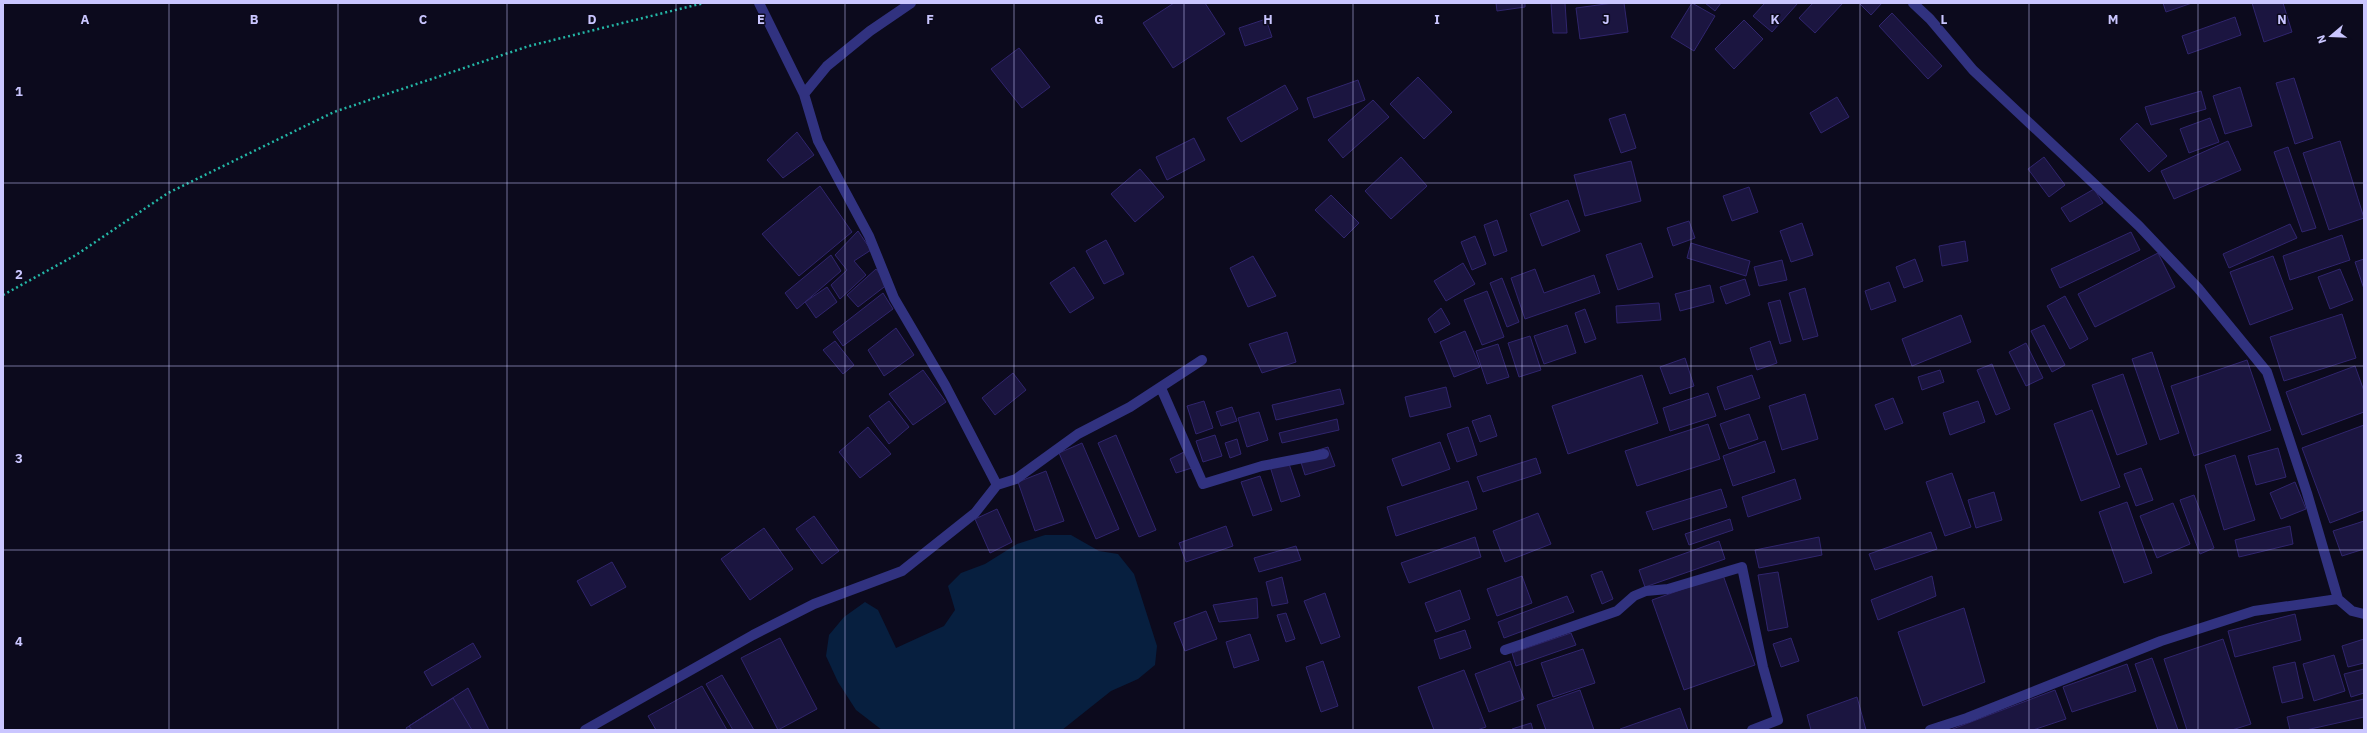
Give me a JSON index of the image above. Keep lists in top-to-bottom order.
{
  "north": "left",
  "grid": {
    "columns": [
      "A",
      "B",
      "C",
      "D",
      "E",
      "F",
      "G",
      "H",
      "I",
      "J",
      "K",
      "L",
      "M",
      "N"
    ],
    "rows": [
      "1",
      "2",
      "3",
      "4"
    ]
  }
}
